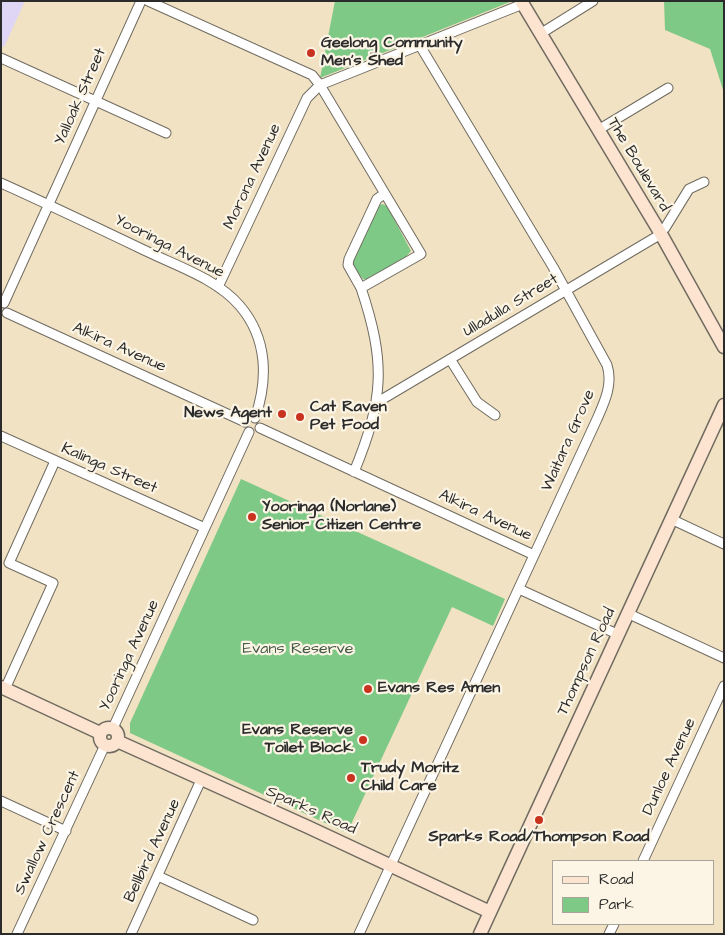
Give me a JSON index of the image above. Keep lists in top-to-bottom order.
{
  "streets": {
    "street": [
      "Yalloak Street",
      "The Boulevard",
      "Morona Avenue",
      "Yooringa Avenue",
      "Ulladulla Street",
      "Alkira Avenue",
      "Waitara Grove",
      "Kalinga Street",
      "Thompson Road",
      "Dunloe Avenue",
      "Sparks Road",
      "Swallow Crescent",
      "Bellbird Avenue"
    ]
  },
  "crossings": [
    ["Yalloak Street", "Yooringa Avenue"],
    ["The Boulevard", "Ulladulla Street"],
    ["Morona Avenue", "Yooringa Avenue"],
    ["Yooringa Avenue", "Alkira Avenue"],
    ["Yooringa Avenue", "Kalinga Street"],
    ["Ulladulla Street", "Waitara Grove"],
    ["Alkira Avenue", "Waitara Grove"],
    ["Waitara Grove", "Sparks Road"],
    ["Thompson Road", "Sparks Road"],
    ["Sparks Road", "Swallow Crescent"],
    ["Sparks Road", "Bellbird Avenue"]
  ],
  "parks": ["Evans Reserve"],
  "places": [
    "Geelong Community Men's Shed",
    "News Agent",
    "Cat Raven Pet Food",
    "Yooringa (Norlane) Senior Citizen Centre",
    "Evans Res Amen",
    "Evans Reserve Toilet Block",
    "Trudy Moritz Child Care",
    "Sparks Road/Thompson Road"
  ],
  "legend": ["Road", "Park"]
}
